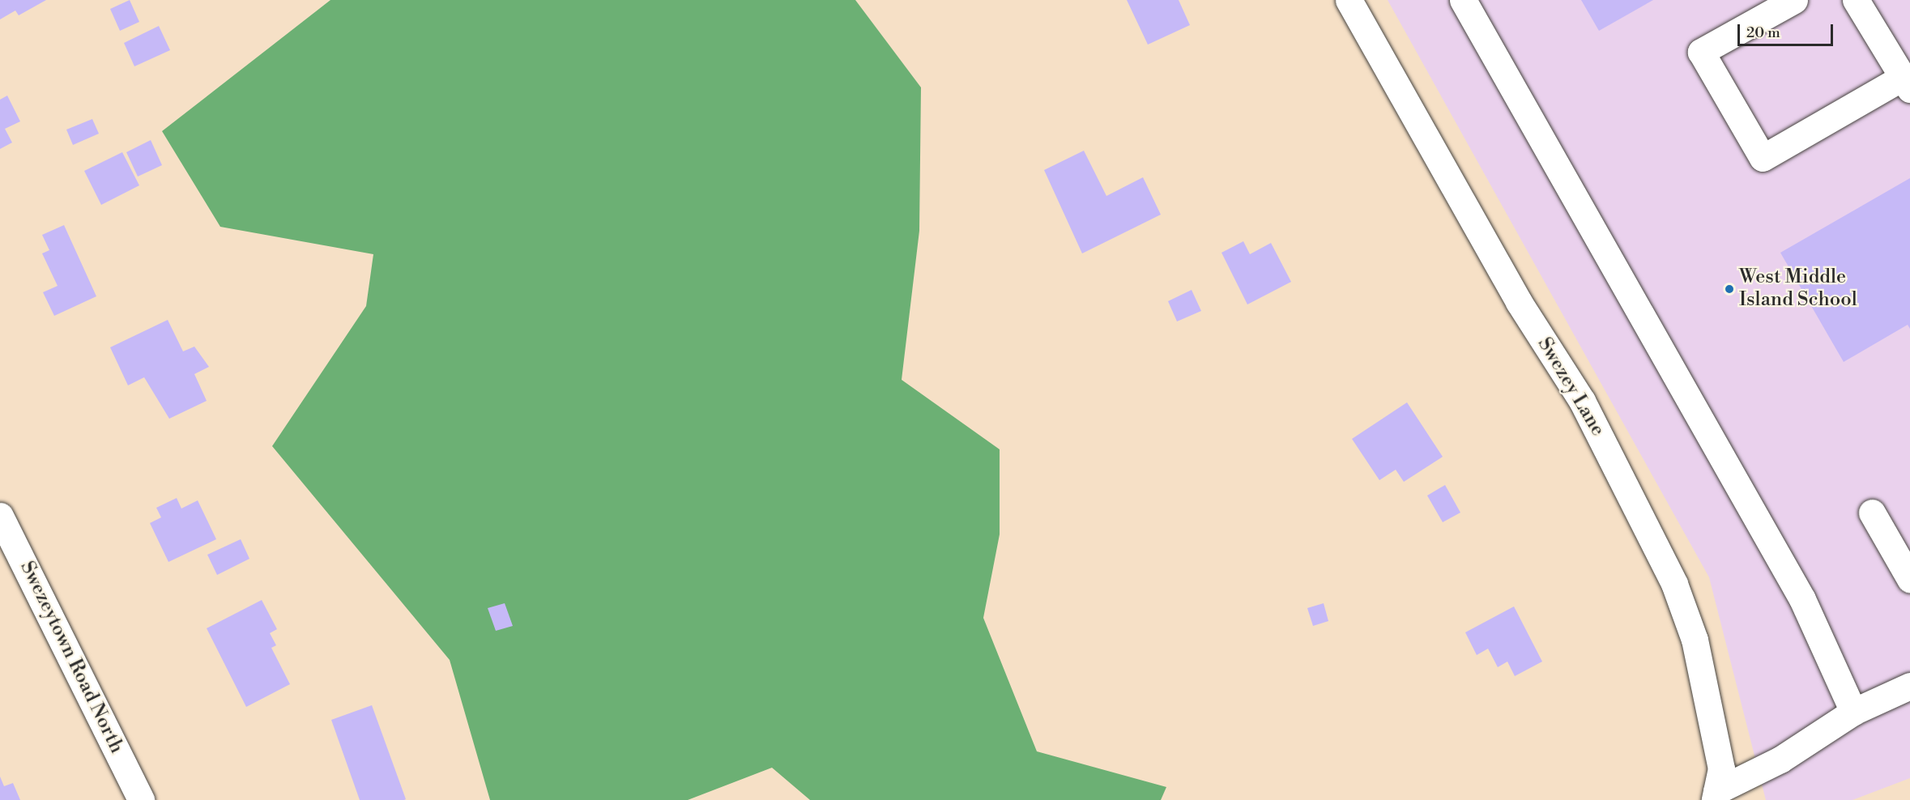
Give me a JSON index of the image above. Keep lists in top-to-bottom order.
{
  "streets": {
    "street": ["Swezey Lane", "Swezeytown Road North"]
  },
  "places": ["West Middle Island School"],
  "scale_bar": "20 m"
}
